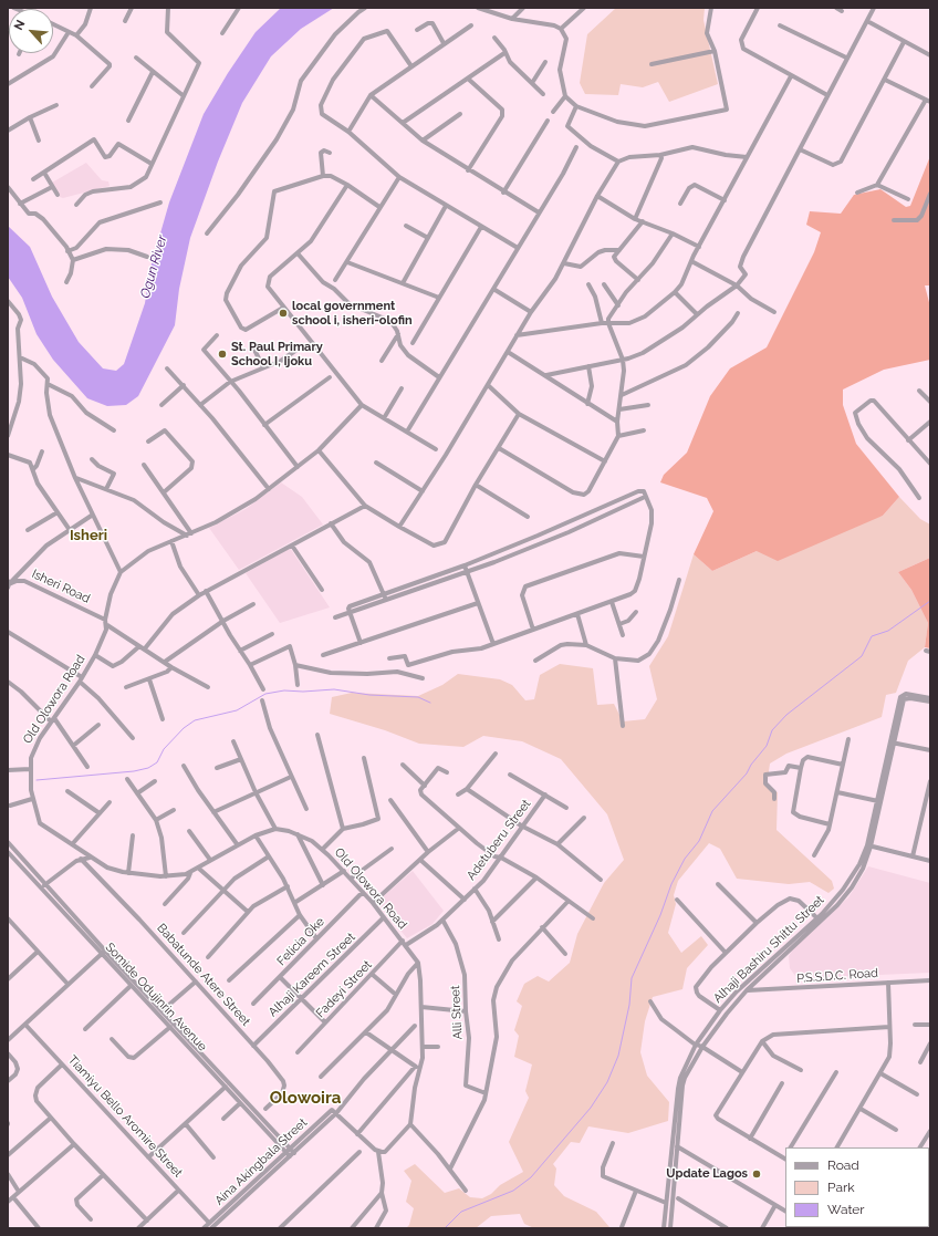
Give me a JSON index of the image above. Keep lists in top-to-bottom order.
{
  "streets": {
    "street": [
      "Isheri Road",
      "Old Olowora Road",
      "Adetuberu Street",
      "Felicia Oke",
      "Alhaji Bashiru Shittu Street",
      "Babatunde Atere Street",
      "Alhaji Kareem Street",
      "P.S.S.D.C. Road",
      "Fadeyi Street",
      "Somide Odujinrin Avenue",
      "Alli Street",
      "Tiamiyu Bello Aromire Street",
      "Aina Akingbala Street"
    ]
  },
  "crossings": [
    ["Old Olowora Road", "Adetuberu Street"],
    ["Old Olowora Road", "Felicia Oke"],
    ["Old Olowora Road", "Alhaji Kareem Street"],
    ["Old Olowora Road", "Fadeyi Street"],
    ["Adetuberu Street", "Fadeyi Street"],
    ["Adetuberu Street", "Alli Street"],
    ["Alhaji Bashiru Shittu Street", "P.S.S.D.C. Road"],
    ["Babatunde Atere Street", "Alhaji Kareem Street"],
    ["Somide Odujinrin Avenue", "Aina Akingbala Street"],
    ["Tiamiyu Bello Aromire Street", "Aina Akingbala Street"]
  ],
  "districts": ["Isheri", "Olowoira"],
  "water": ["Ogun River"],
  "places": ["local government school i, isheri-olofin", "St. Paul Primary School I, Ijoku", "Update Lagos"],
  "legend": ["Road", "Park", "Water"],
  "north": "top left"
}
